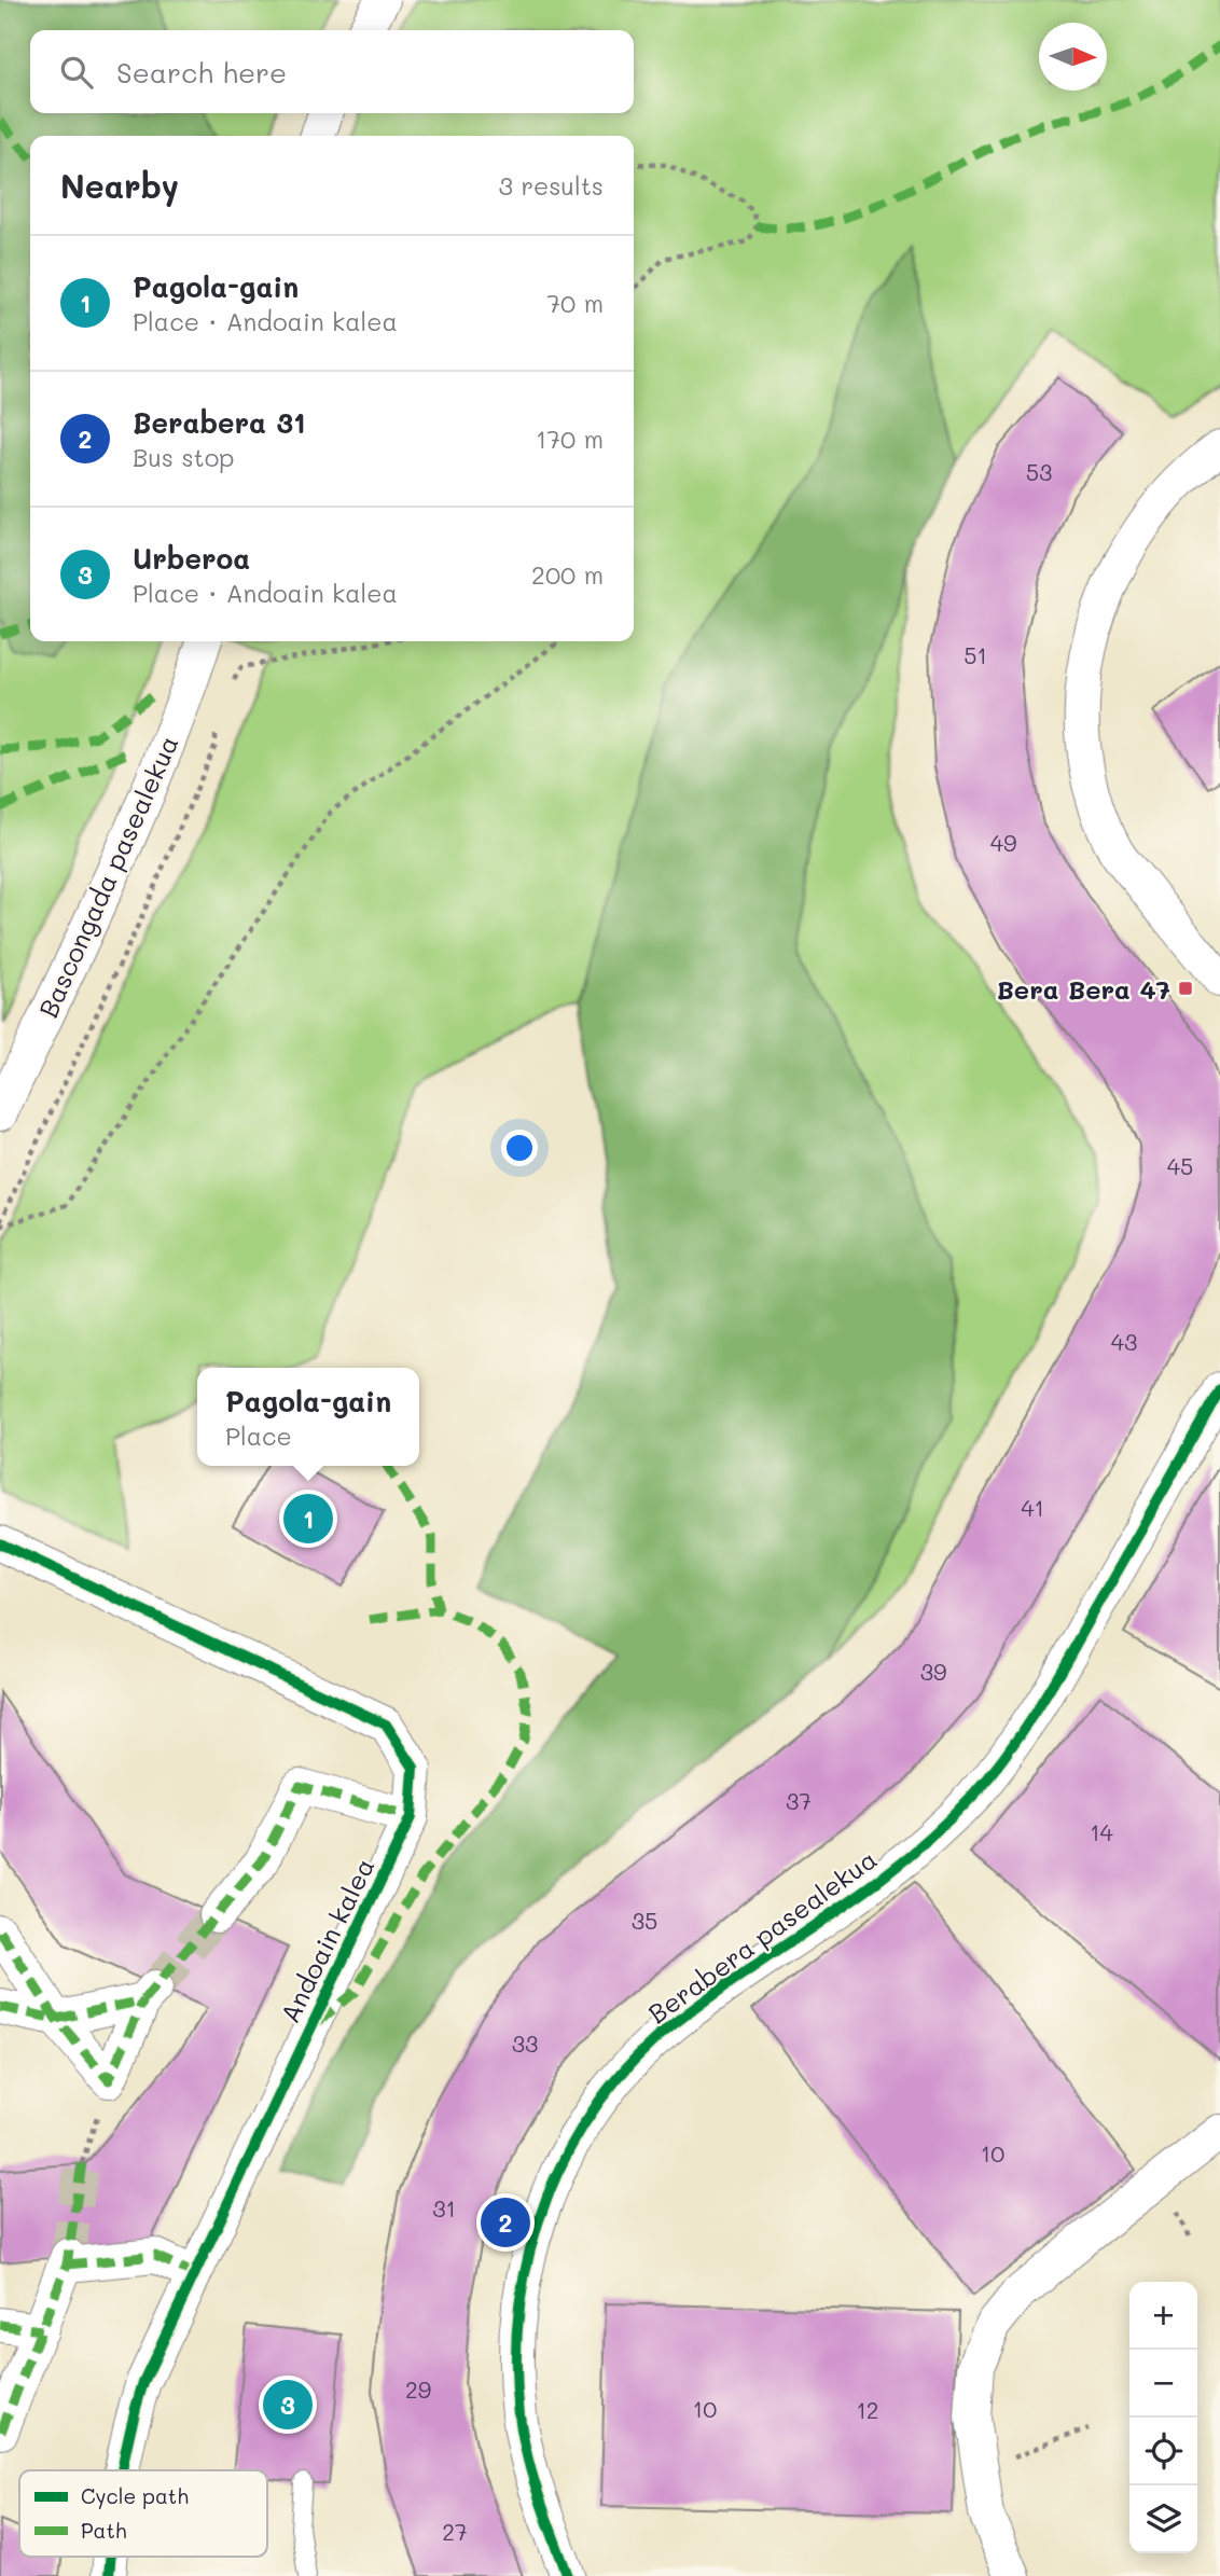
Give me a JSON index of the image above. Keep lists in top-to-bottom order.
{
  "streets": {
    "street": ["Bascongada pasealekua", "Berabera pasealekua", "Andoain kalea"]
  },
  "places": {
    "transit": ["Bera Bera 47"]
  },
  "house_numbers": [
    "53",
    "51",
    "49",
    "45",
    "43",
    "41",
    "39",
    "37",
    "14",
    "35",
    "33",
    "10",
    "31",
    "29",
    "10",
    "12",
    "27"
  ],
  "legend": ["Cycle path", "Path"],
  "north": "right",
  "page": {
    "search": "Search here",
    "heading": ["Nearby", "3 results"],
    "list": [
      {
        "mark": "1",
        "name": "Pagola-gain",
        "note": "Place · Andoain kalea",
        "value": "70 m"
      },
      {
        "mark": "2",
        "name": "Berabera 31",
        "note": "Bus stop",
        "value": "170 m"
      },
      {
        "mark": "3",
        "name": "Urberoa",
        "note": "Place · Andoain kalea",
        "value": "200 m"
      }
    ],
    "popup": ["Pagola-gain", "Place"],
    "pins": ["1", "2", "3"],
    "map_buttons": ["+", "−"]
  }
}
